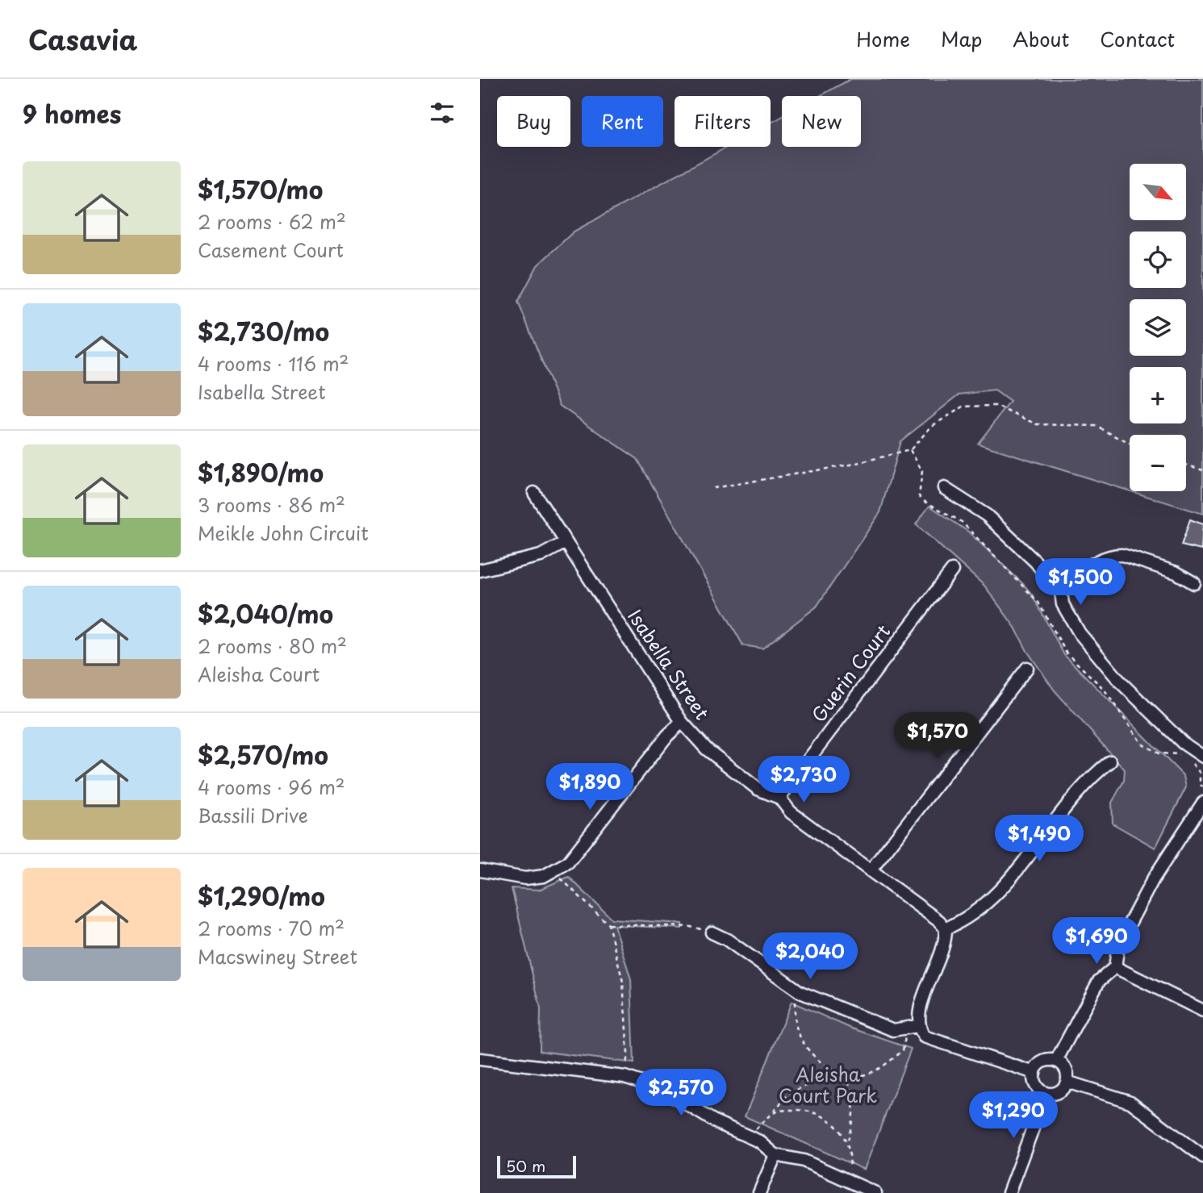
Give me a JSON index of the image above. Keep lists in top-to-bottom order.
{
  "streets": {
    "street": ["Isabella Street", "Guerin Court"]
  },
  "crossings": [
    ["Isabella Street", "Guerin Court"]
  ],
  "parks": ["Aleisha Court Park"],
  "scale_bar": "50 m",
  "north": "bottom right",
  "page": {
    "header": "Casavia",
    "nav": [
      "Home",
      "Map",
      "About",
      "Contact"
    ],
    "heading": "9 homes",
    "chip": [
      "Buy",
      "Rent",
      "Filters",
      "New"
    ],
    "list": [
      {
        "name": "$1,570/mo",
        "note": "2 rooms · 62 m² · Casement Court"
      },
      {
        "name": "$2,730/mo",
        "note": "4 rooms · 116 m² · Isabella Street"
      },
      {
        "name": "$1,890/mo",
        "note": "3 rooms · 86 m² · Meikle John Circuit"
      },
      {
        "name": "$2,040/mo",
        "note": "2 rooms · 80 m² · Aleisha Court"
      },
      {
        "name": "$2,570/mo",
        "note": "4 rooms · 96 m² · Bassili Drive"
      },
      {
        "name": "$1,290/mo",
        "note": "2 rooms · 70 m² · Macswiney Street"
      }
    ],
    "map_buttons": ["+", "−"],
    "price": [
      "$1,500",
      "$1,570",
      "$2,730",
      "$1,890",
      "$1,490",
      "$1,690",
      "$2,040",
      "$2,570",
      "$1,290"
    ],
    "scale": "50 m"
  }
}
